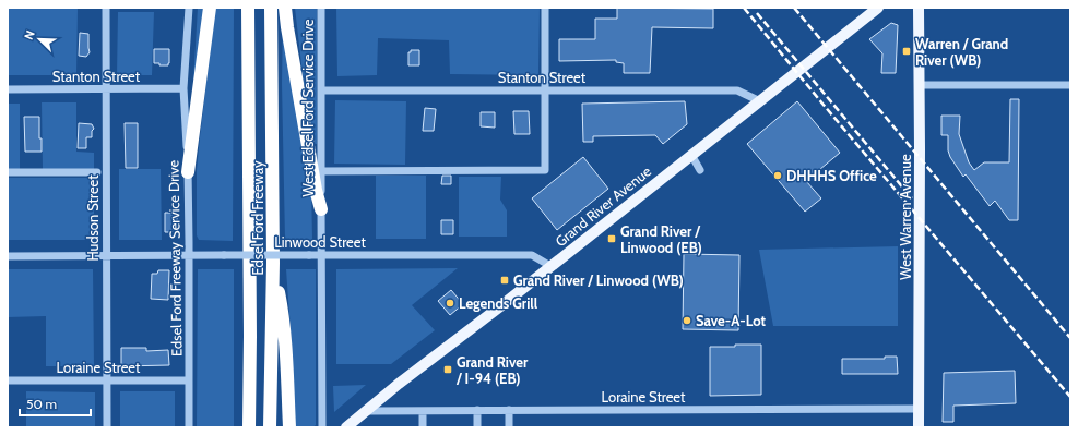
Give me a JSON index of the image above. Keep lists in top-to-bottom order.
{
  "streets": {
    "highway": ["Edsel Ford Freeway"],
    "main road": ["Grand River Avenue", "West Warren Avenue"],
    "street": [
      "Stanton Street",
      "West Edsel Ford Service Drive",
      "Hudson Street",
      "Linwood Street",
      "Edsel Ford Freeway Service Drive",
      "Loraine Street"
    ]
  },
  "crossings": [
    ["Stanton Street", "West Edsel Ford Service Drive"],
    ["Stanton Street", "Grand River Avenue"],
    ["Stanton Street", "Hudson Street"],
    ["Stanton Street", "Edsel Ford Freeway Service Drive"],
    ["Grand River Avenue", "Linwood Street"],
    ["Grand River Avenue", "Loraine Street"],
    ["West Warren Avenue", "Loraine Street"],
    ["Hudson Street", "Linwood Street"],
    ["Hudson Street", "Loraine Street"],
    ["Linwood Street", "Edsel Ford Freeway Service Drive"],
    ["Edsel Ford Freeway Service Drive", "Loraine Street"]
  ],
  "places": {
    "transit": [
      "Warren / Grand River (WB)",
      "Grand River / Linwood (EB)",
      "Grand River / Linwood (WB)",
      "Grand River / I-94 (EB)"
    ],
    "other": ["DHHHS Office", "Legends Grill", "Save-A-Lot"]
  },
  "scale_bar": "50 m",
  "north": "top left"
}
